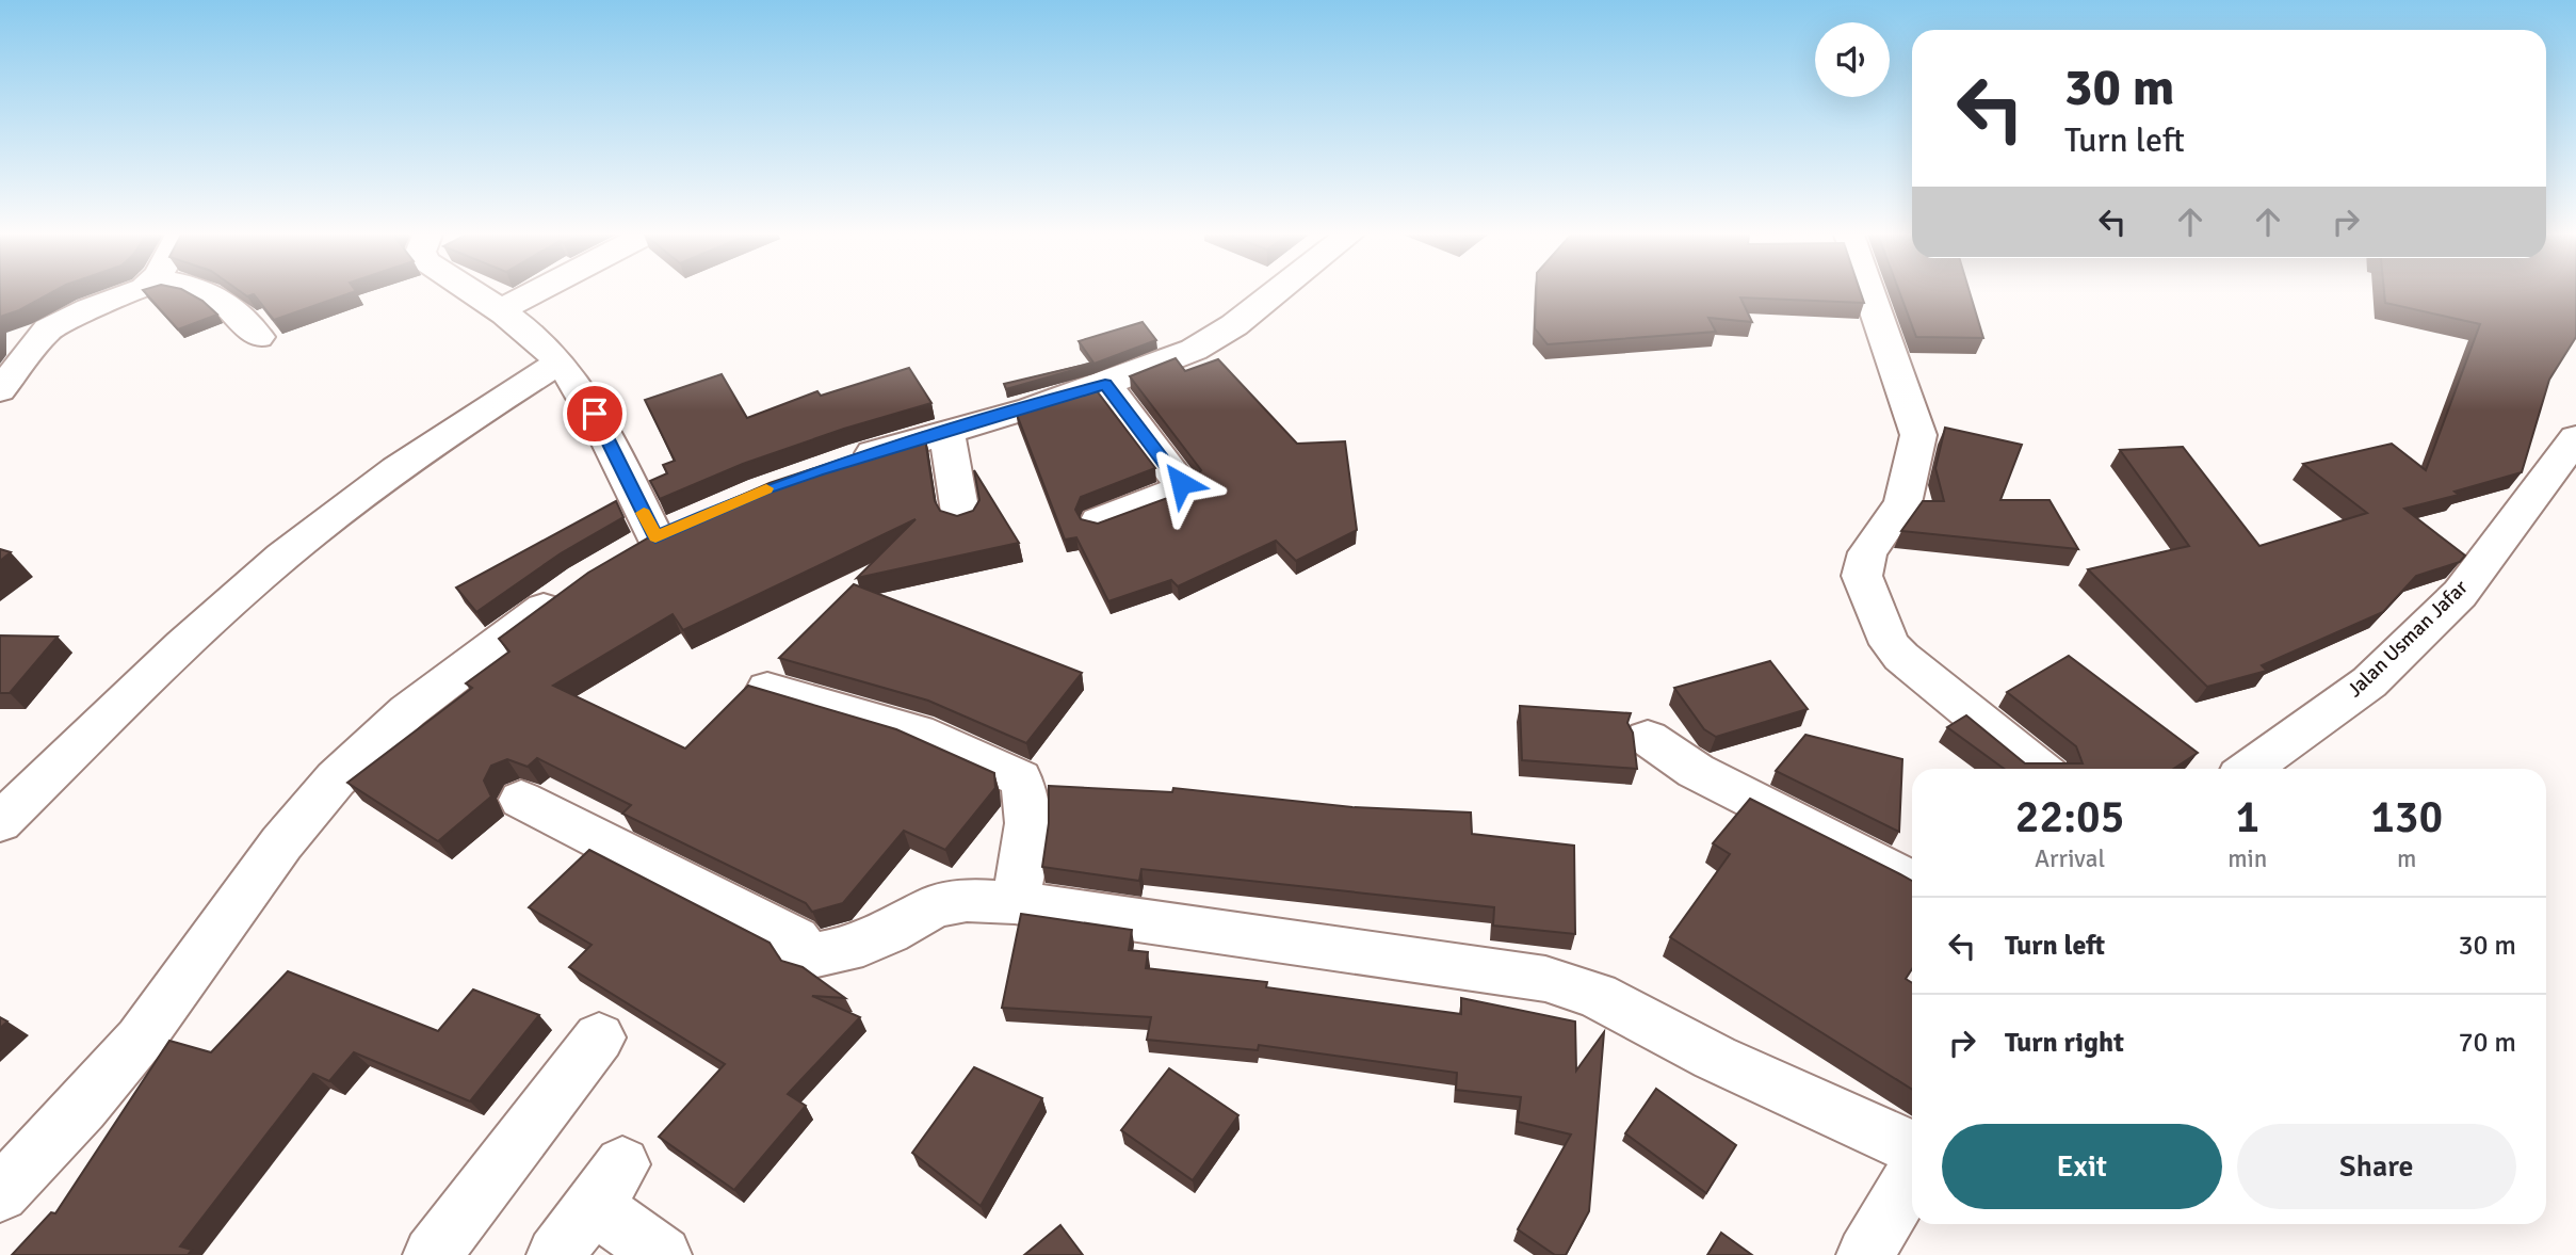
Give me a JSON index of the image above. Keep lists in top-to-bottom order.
{
  "streets": {
    "street": ["Jalan Usman Jafar"]
  },
  "page": {
    "turn": ["30 m", "Turn left"],
    "eta": [
      "22:05",
      "Arrival",
      "1",
      "min",
      "130",
      "m"
    ],
    "list": [
      {
        "name": "Turn left",
        "value": "30 m"
      },
      {
        "name": "Turn right",
        "value": "70 m"
      }
    ],
    "buttons": ["Exit", "Share"]
  }
}
